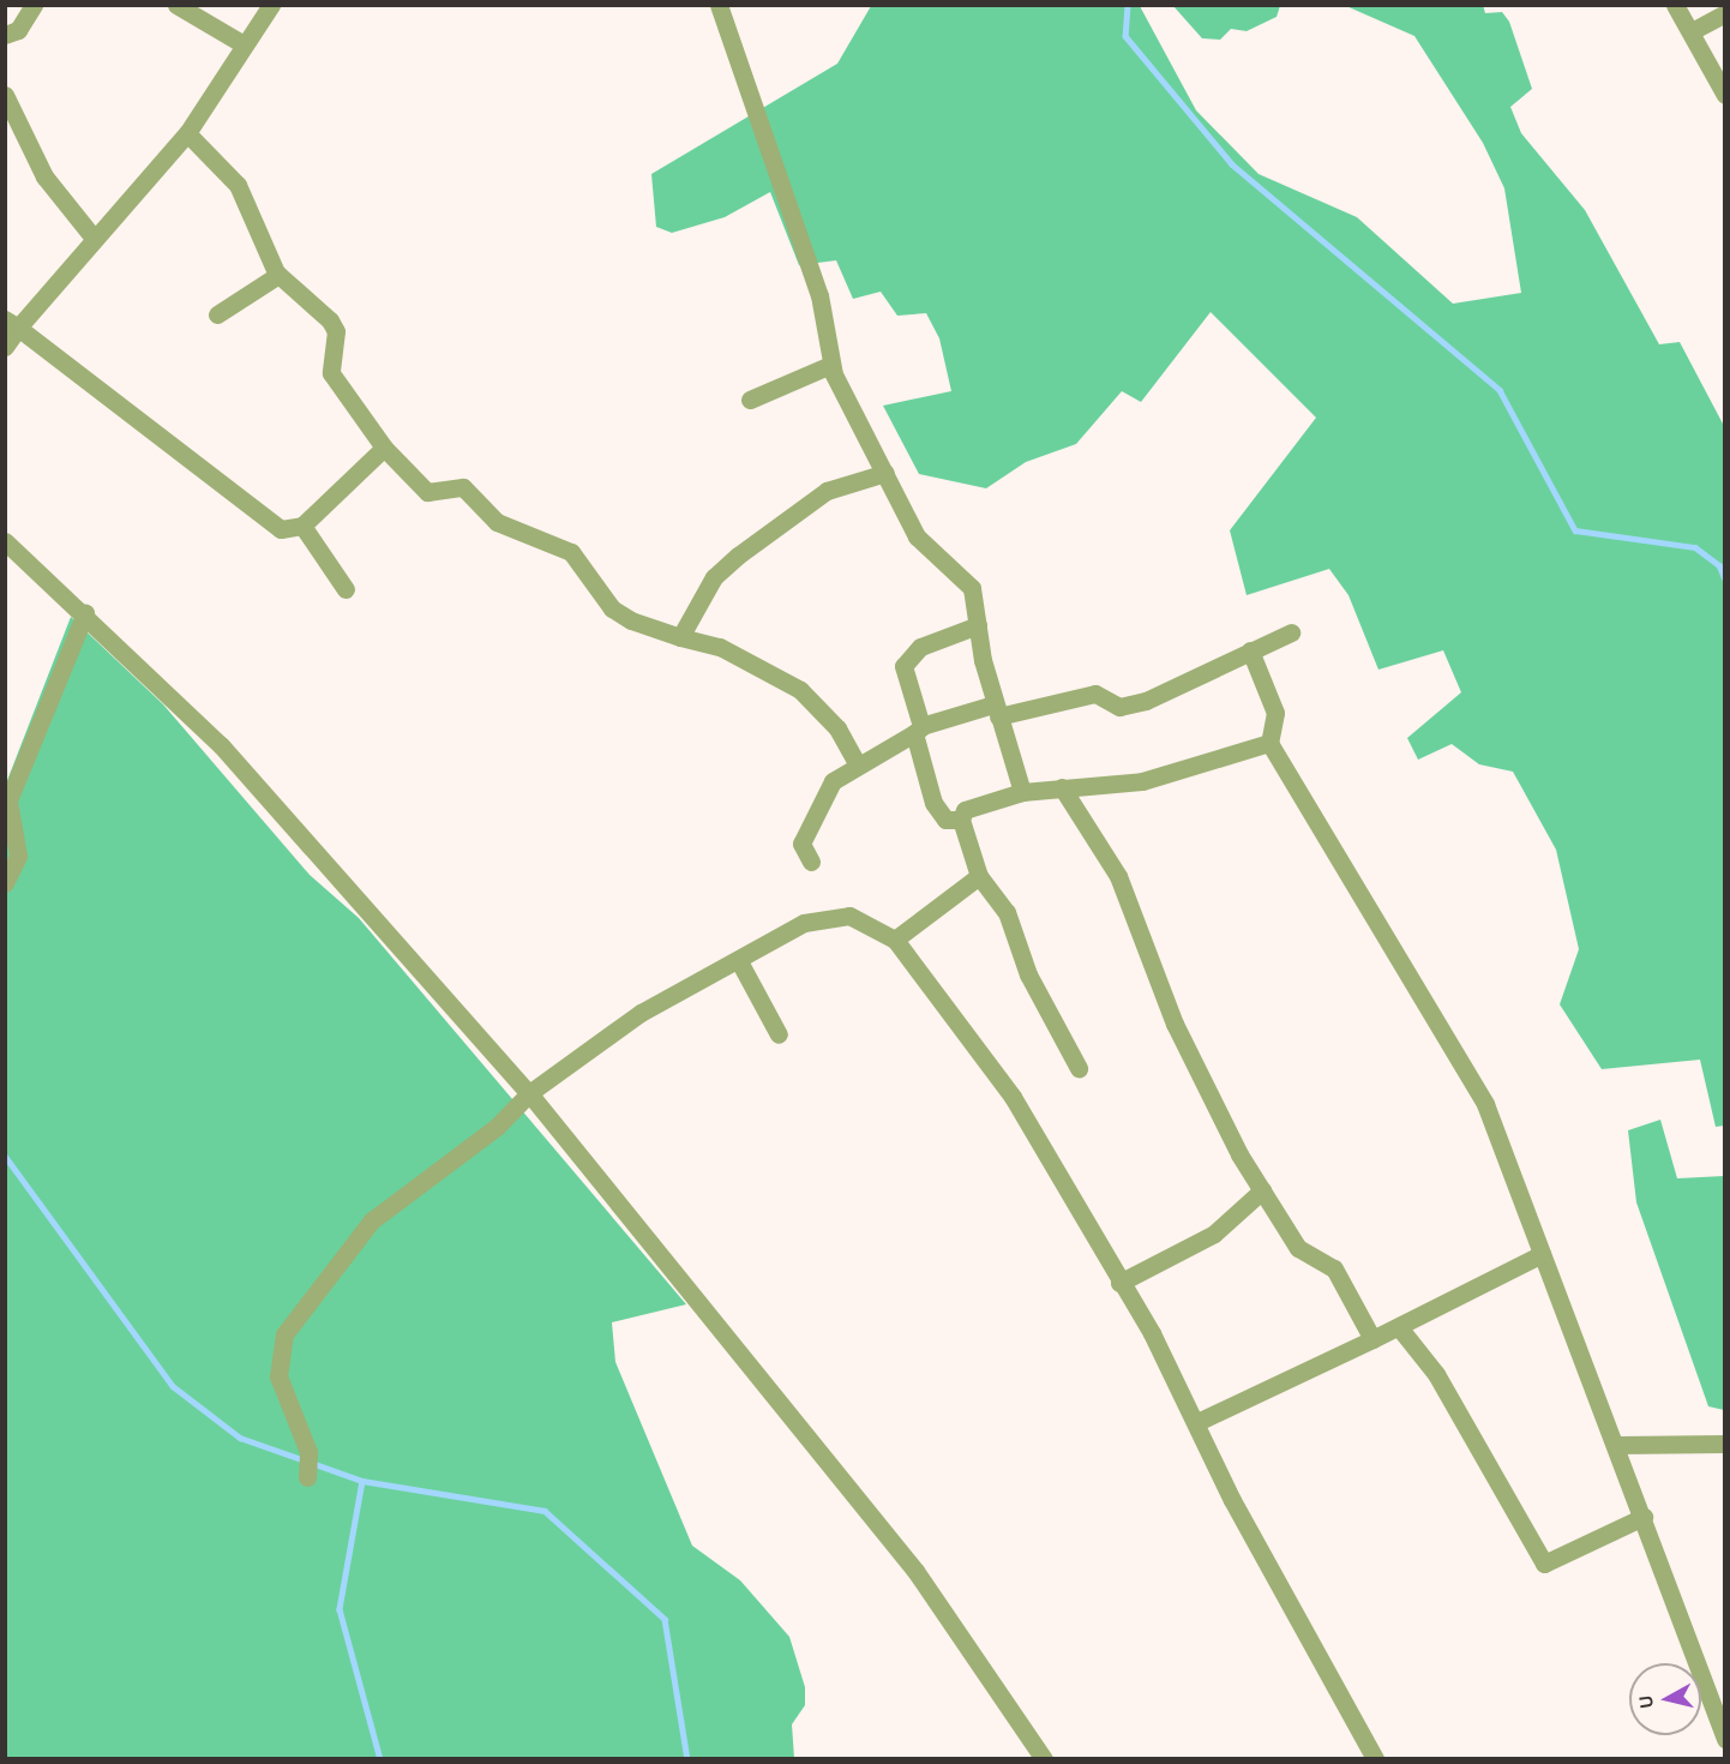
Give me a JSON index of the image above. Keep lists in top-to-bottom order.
{
  "north": "left"
}
